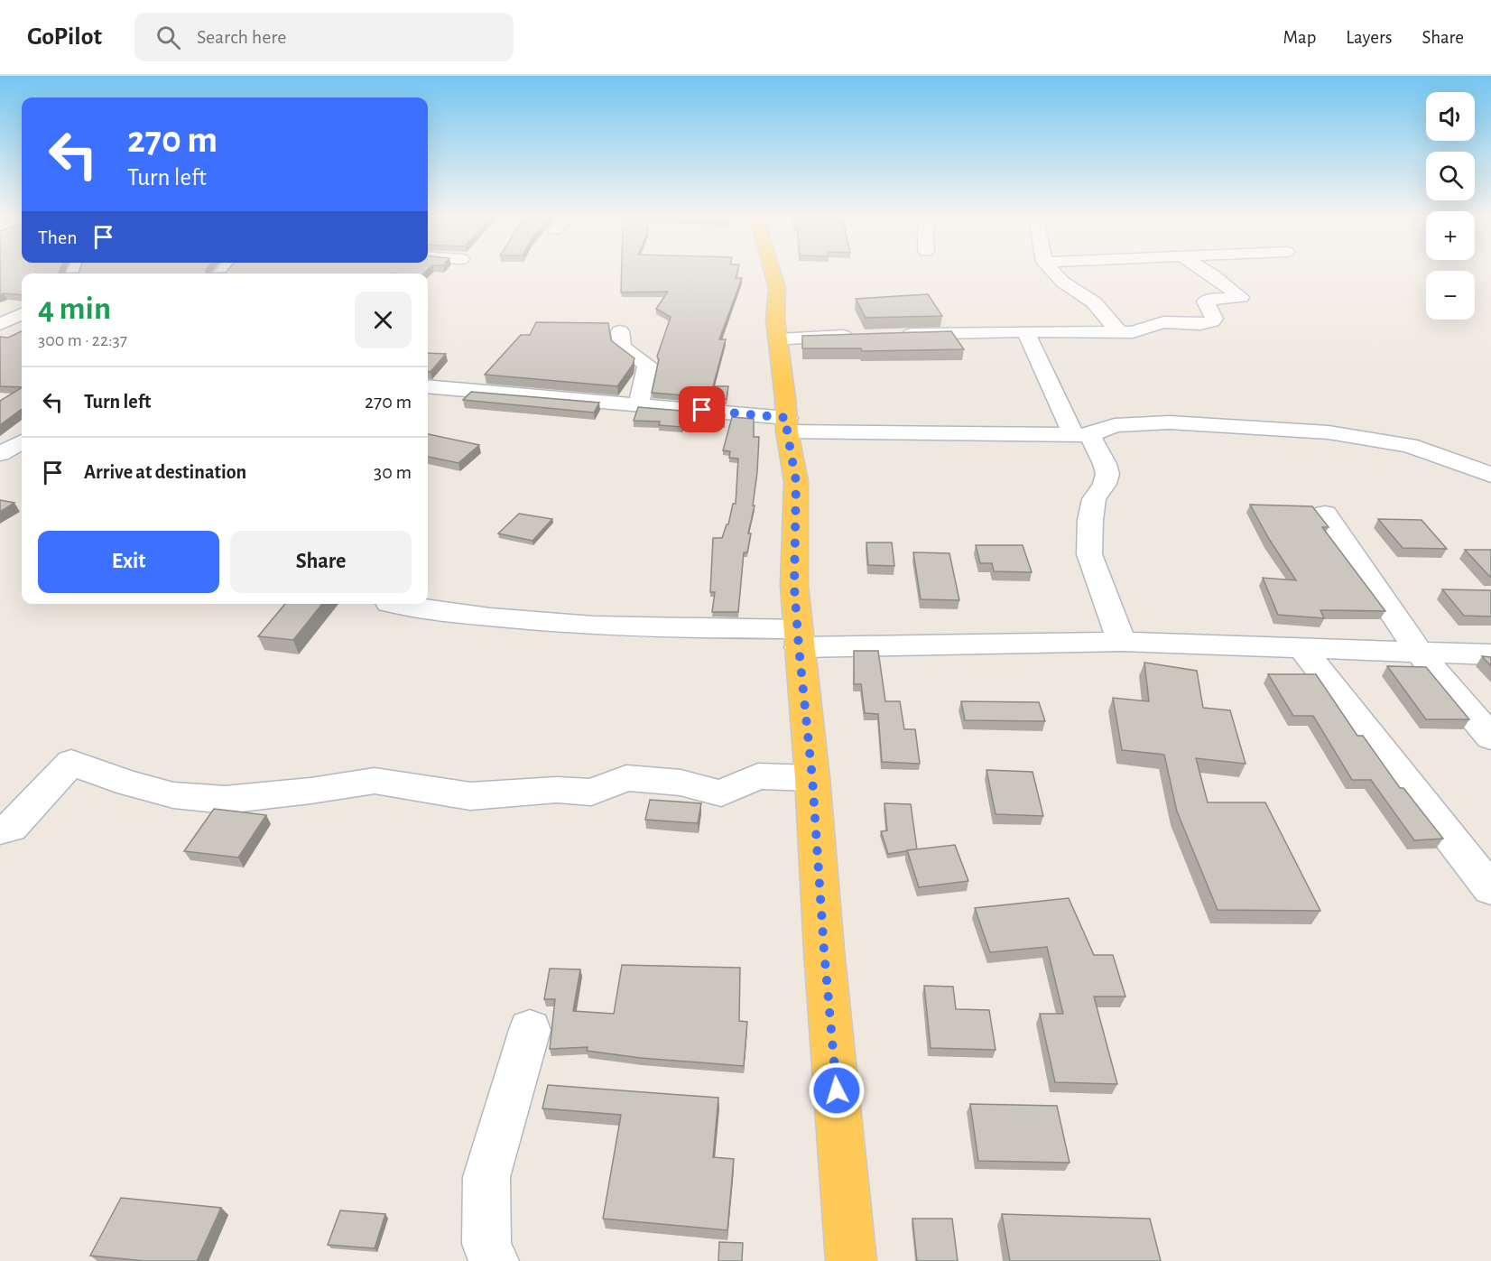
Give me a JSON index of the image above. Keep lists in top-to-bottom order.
{
  "page": {
    "header": "GoPilot",
    "search": "Search here",
    "nav": ["Map", "Layers", "Share"],
    "map_buttons": ["+", "−"],
    "turn": ["270 m", "Turn left"],
    "then": "Then",
    "heading": ["4 min", "300 m · 22:37"],
    "list": [
      {
        "name": "Turn left",
        "value": "270 m"
      },
      {
        "name": "Arrive at destination",
        "value": "30 m"
      }
    ],
    "buttons": ["Exit", "Share"]
  }
}
